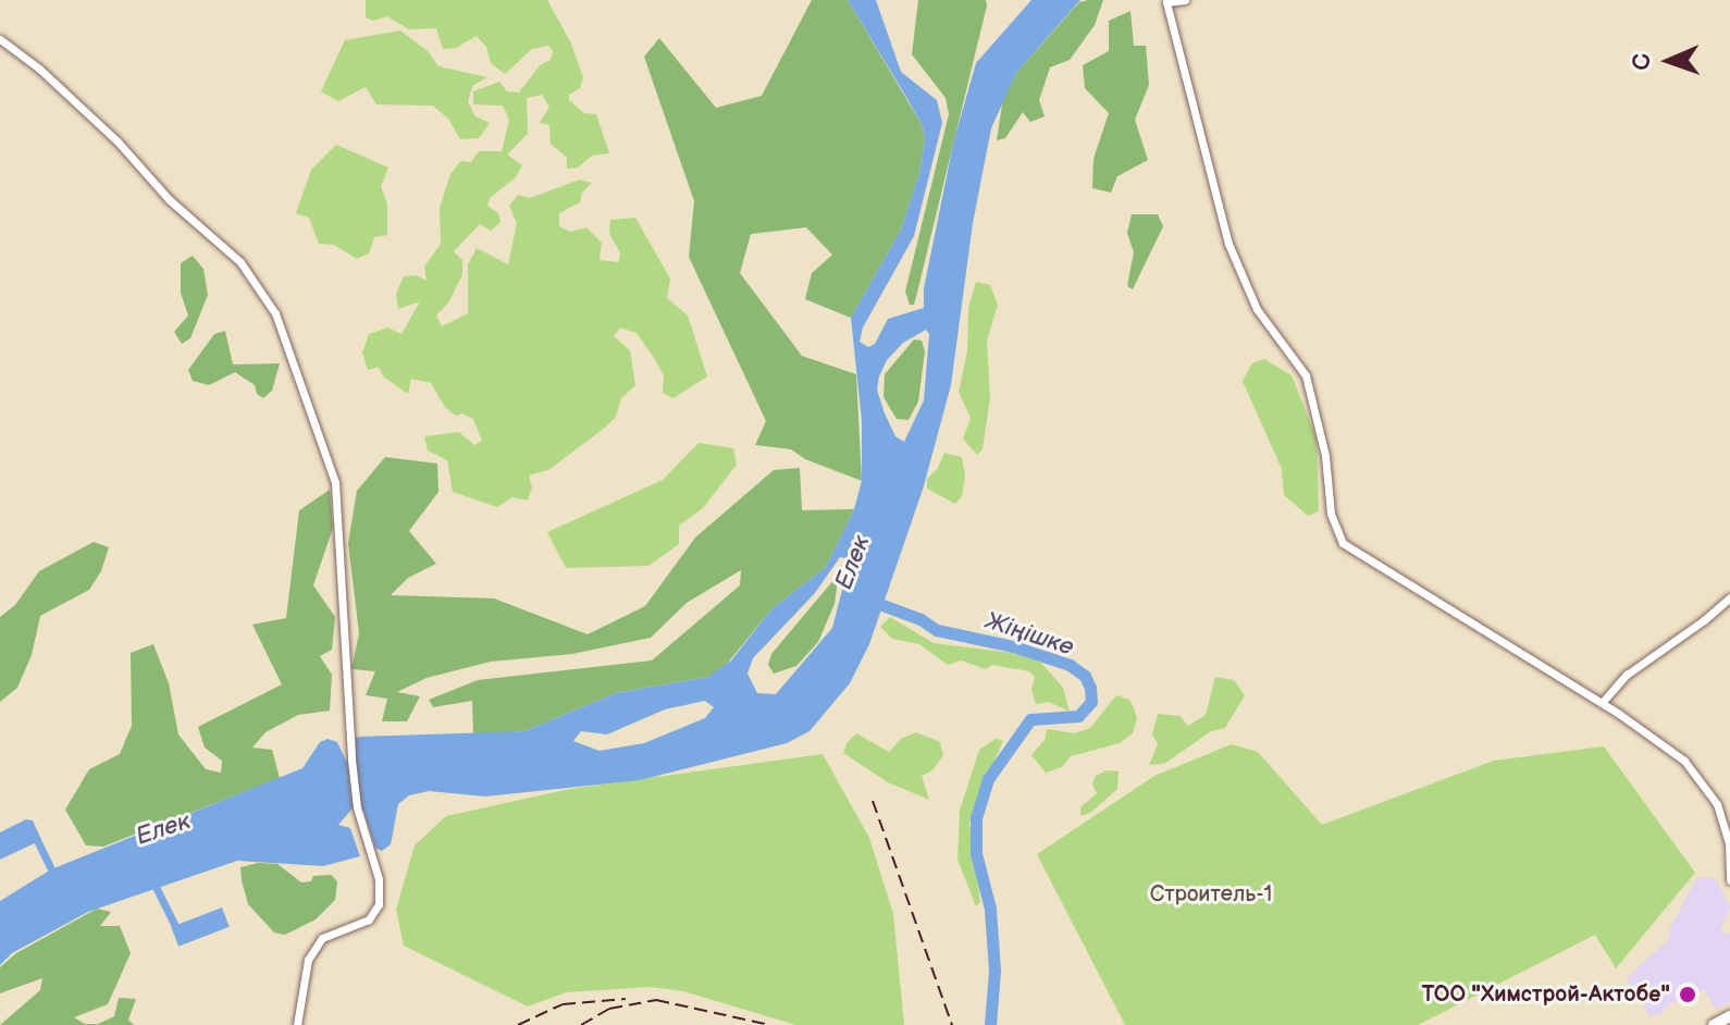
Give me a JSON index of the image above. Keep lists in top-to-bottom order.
{
  "water": ["Елек", "Жіңішке"],
  "parks": ["Строитель-1"],
  "places": ["ТОО \"Химстрой-Актобе\""],
  "north": "left"
}
